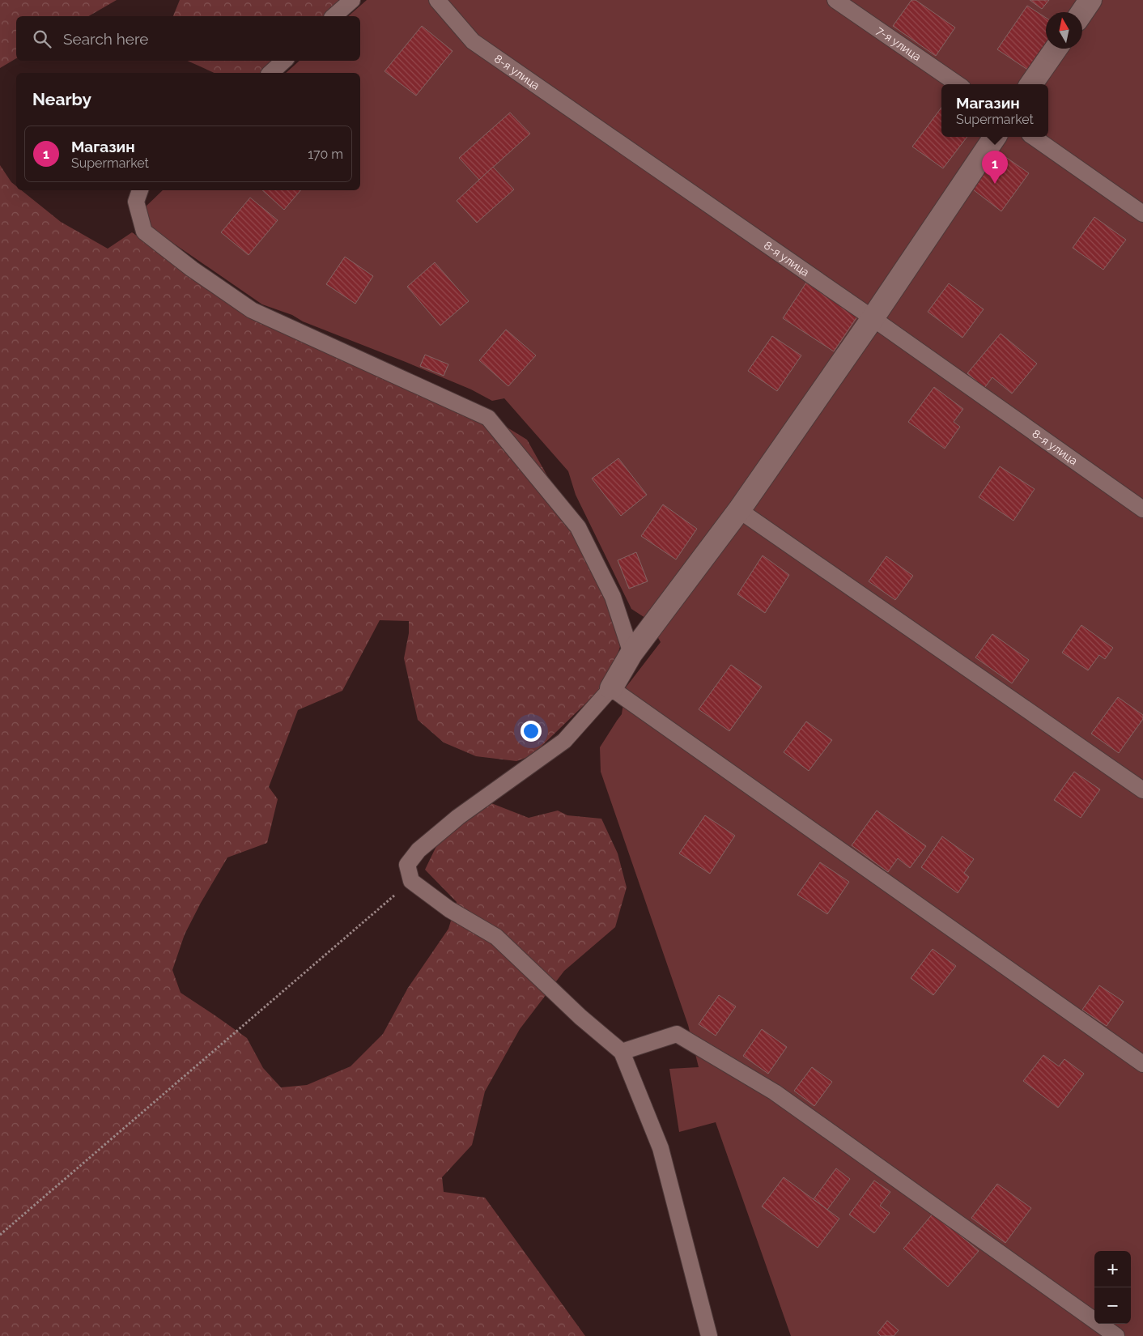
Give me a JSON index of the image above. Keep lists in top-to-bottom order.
{
  "streets": {
    "lane": ["7-я улица", "8-я улица"]
  },
  "north": "top",
  "page": {
    "search": "Search here",
    "heading": "Nearby",
    "popup": ["Магазин", "Supermarket"],
    "list": [
      {
        "mark": "1",
        "name": "Магазин",
        "note": "Supermarket",
        "value": "170 m"
      }
    ],
    "pins": "1",
    "map_buttons": ["+", "−"]
  }
}
